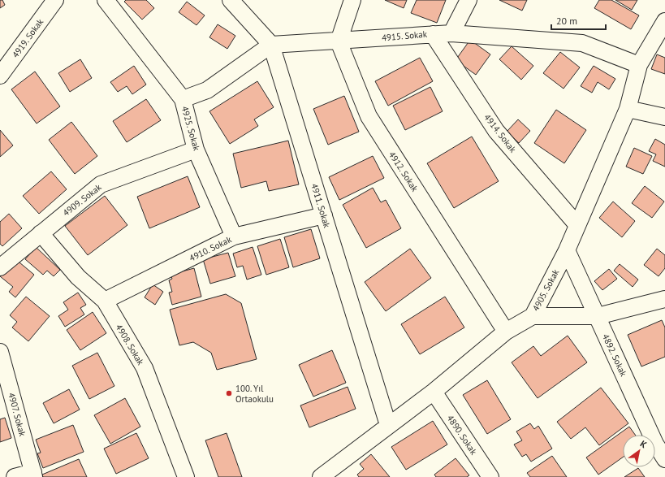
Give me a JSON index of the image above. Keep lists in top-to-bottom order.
{
  "streets": {
    "street": [
      "4915. Sokak",
      "4919. Sokak",
      "4925. Sokak",
      "4914. Sokak",
      "4912. Sokak",
      "4909. Sokak",
      "4911. Sokak",
      "4910. Sokak",
      "4905. Sokak",
      "4908. Sokak",
      "4892. Sokak",
      "4907. Sokak",
      "4890. Sokak"
    ]
  },
  "crossings": [
    ["4915. Sokak", "4914. Sokak"],
    ["4915. Sokak", "4912. Sokak"],
    ["4915. Sokak", "4911. Sokak"],
    ["4915. Sokak", "4905. Sokak"],
    ["4925. Sokak", "4909. Sokak"],
    ["4925. Sokak", "4910. Sokak"],
    ["4914. Sokak", "4905. Sokak"],
    ["4912. Sokak", "4905. Sokak"],
    ["4909. Sokak", "4908. Sokak"],
    ["4911. Sokak", "4910. Sokak"],
    ["4911. Sokak", "4905. Sokak"],
    ["4910. Sokak", "4908. Sokak"],
    ["4905. Sokak", "4892. Sokak"],
    ["4905. Sokak", "4890. Sokak"]
  ],
  "places": ["100. Yıl Ortaokulu"],
  "scale_bar": "20 m",
  "north": "top right"
}
